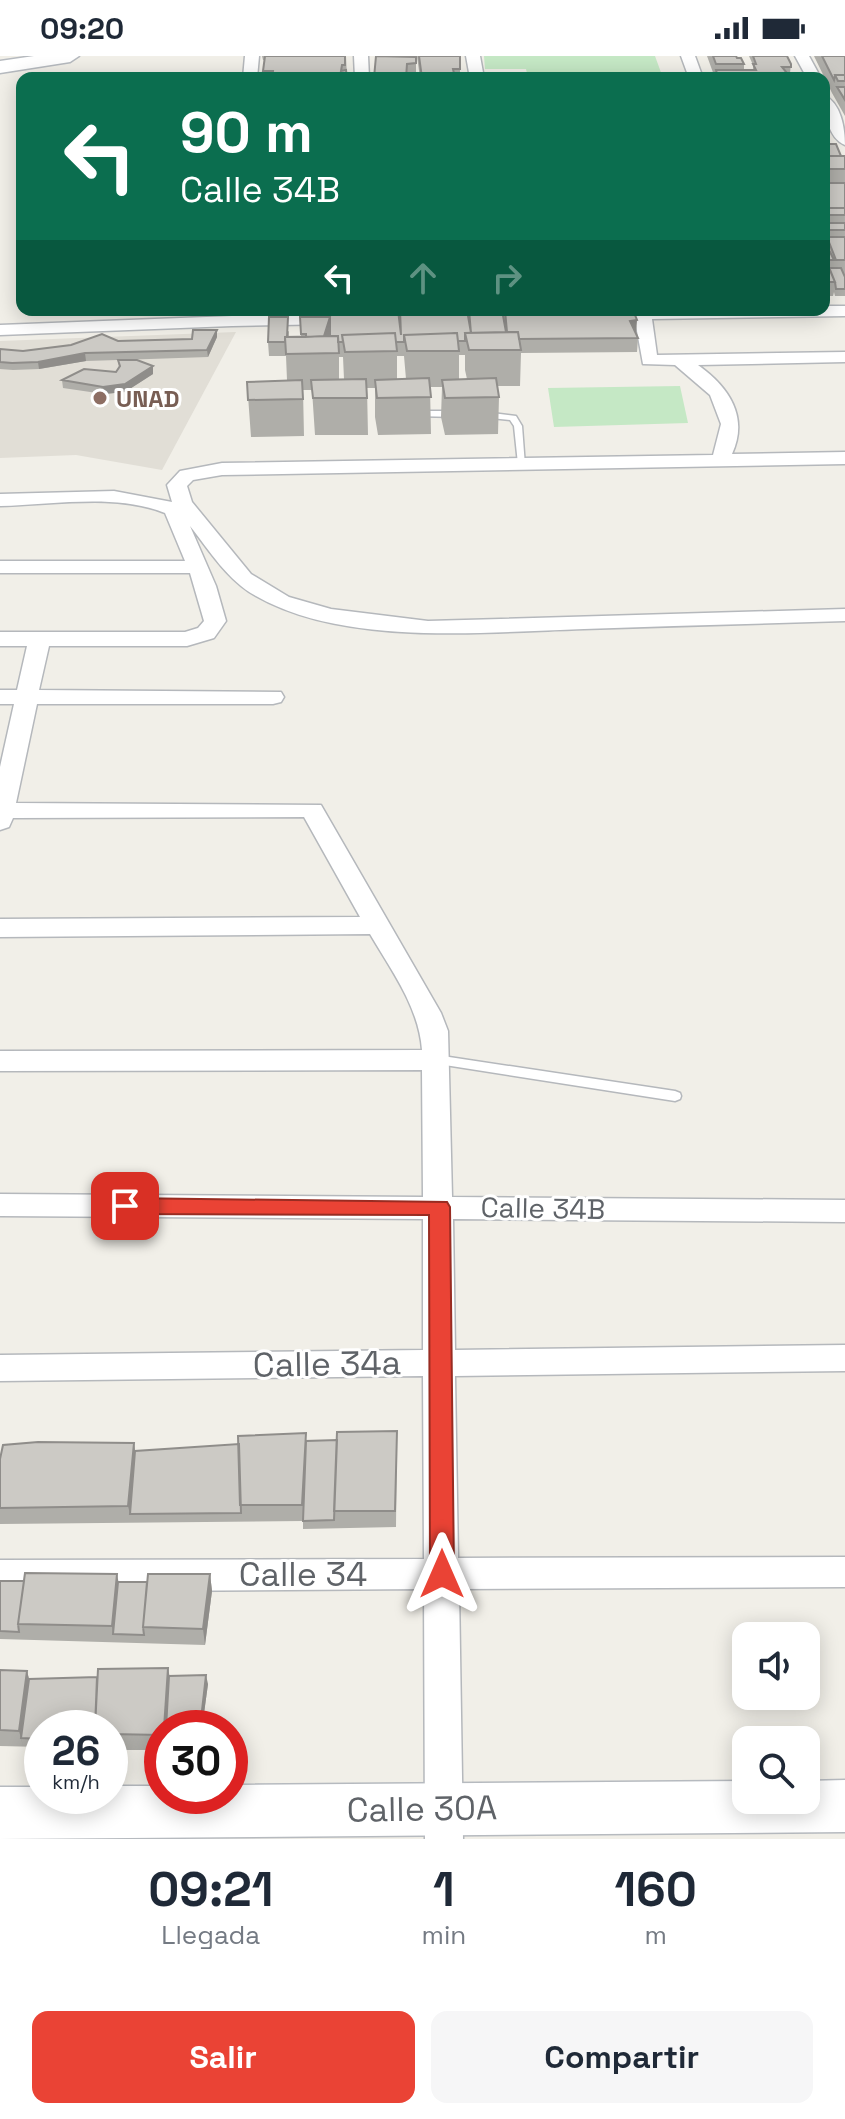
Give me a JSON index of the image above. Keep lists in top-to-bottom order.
{
  "streets": {
    "street": [
      "Calle 34B",
      "Calle 34a",
      "Calle 34",
      "Calle 30A"
    ]
  },
  "places": ["UNAD"],
  "page": {
    "status": "09:20",
    "turn": ["90 m", "Calle 34B"],
    "speed": "26 km/h",
    "limit": "30",
    "eta": [
      "09:21",
      "Llegada",
      "1",
      "min",
      "160",
      "m"
    ],
    "buttons": ["Salir", "Compartir"]
  }
}
